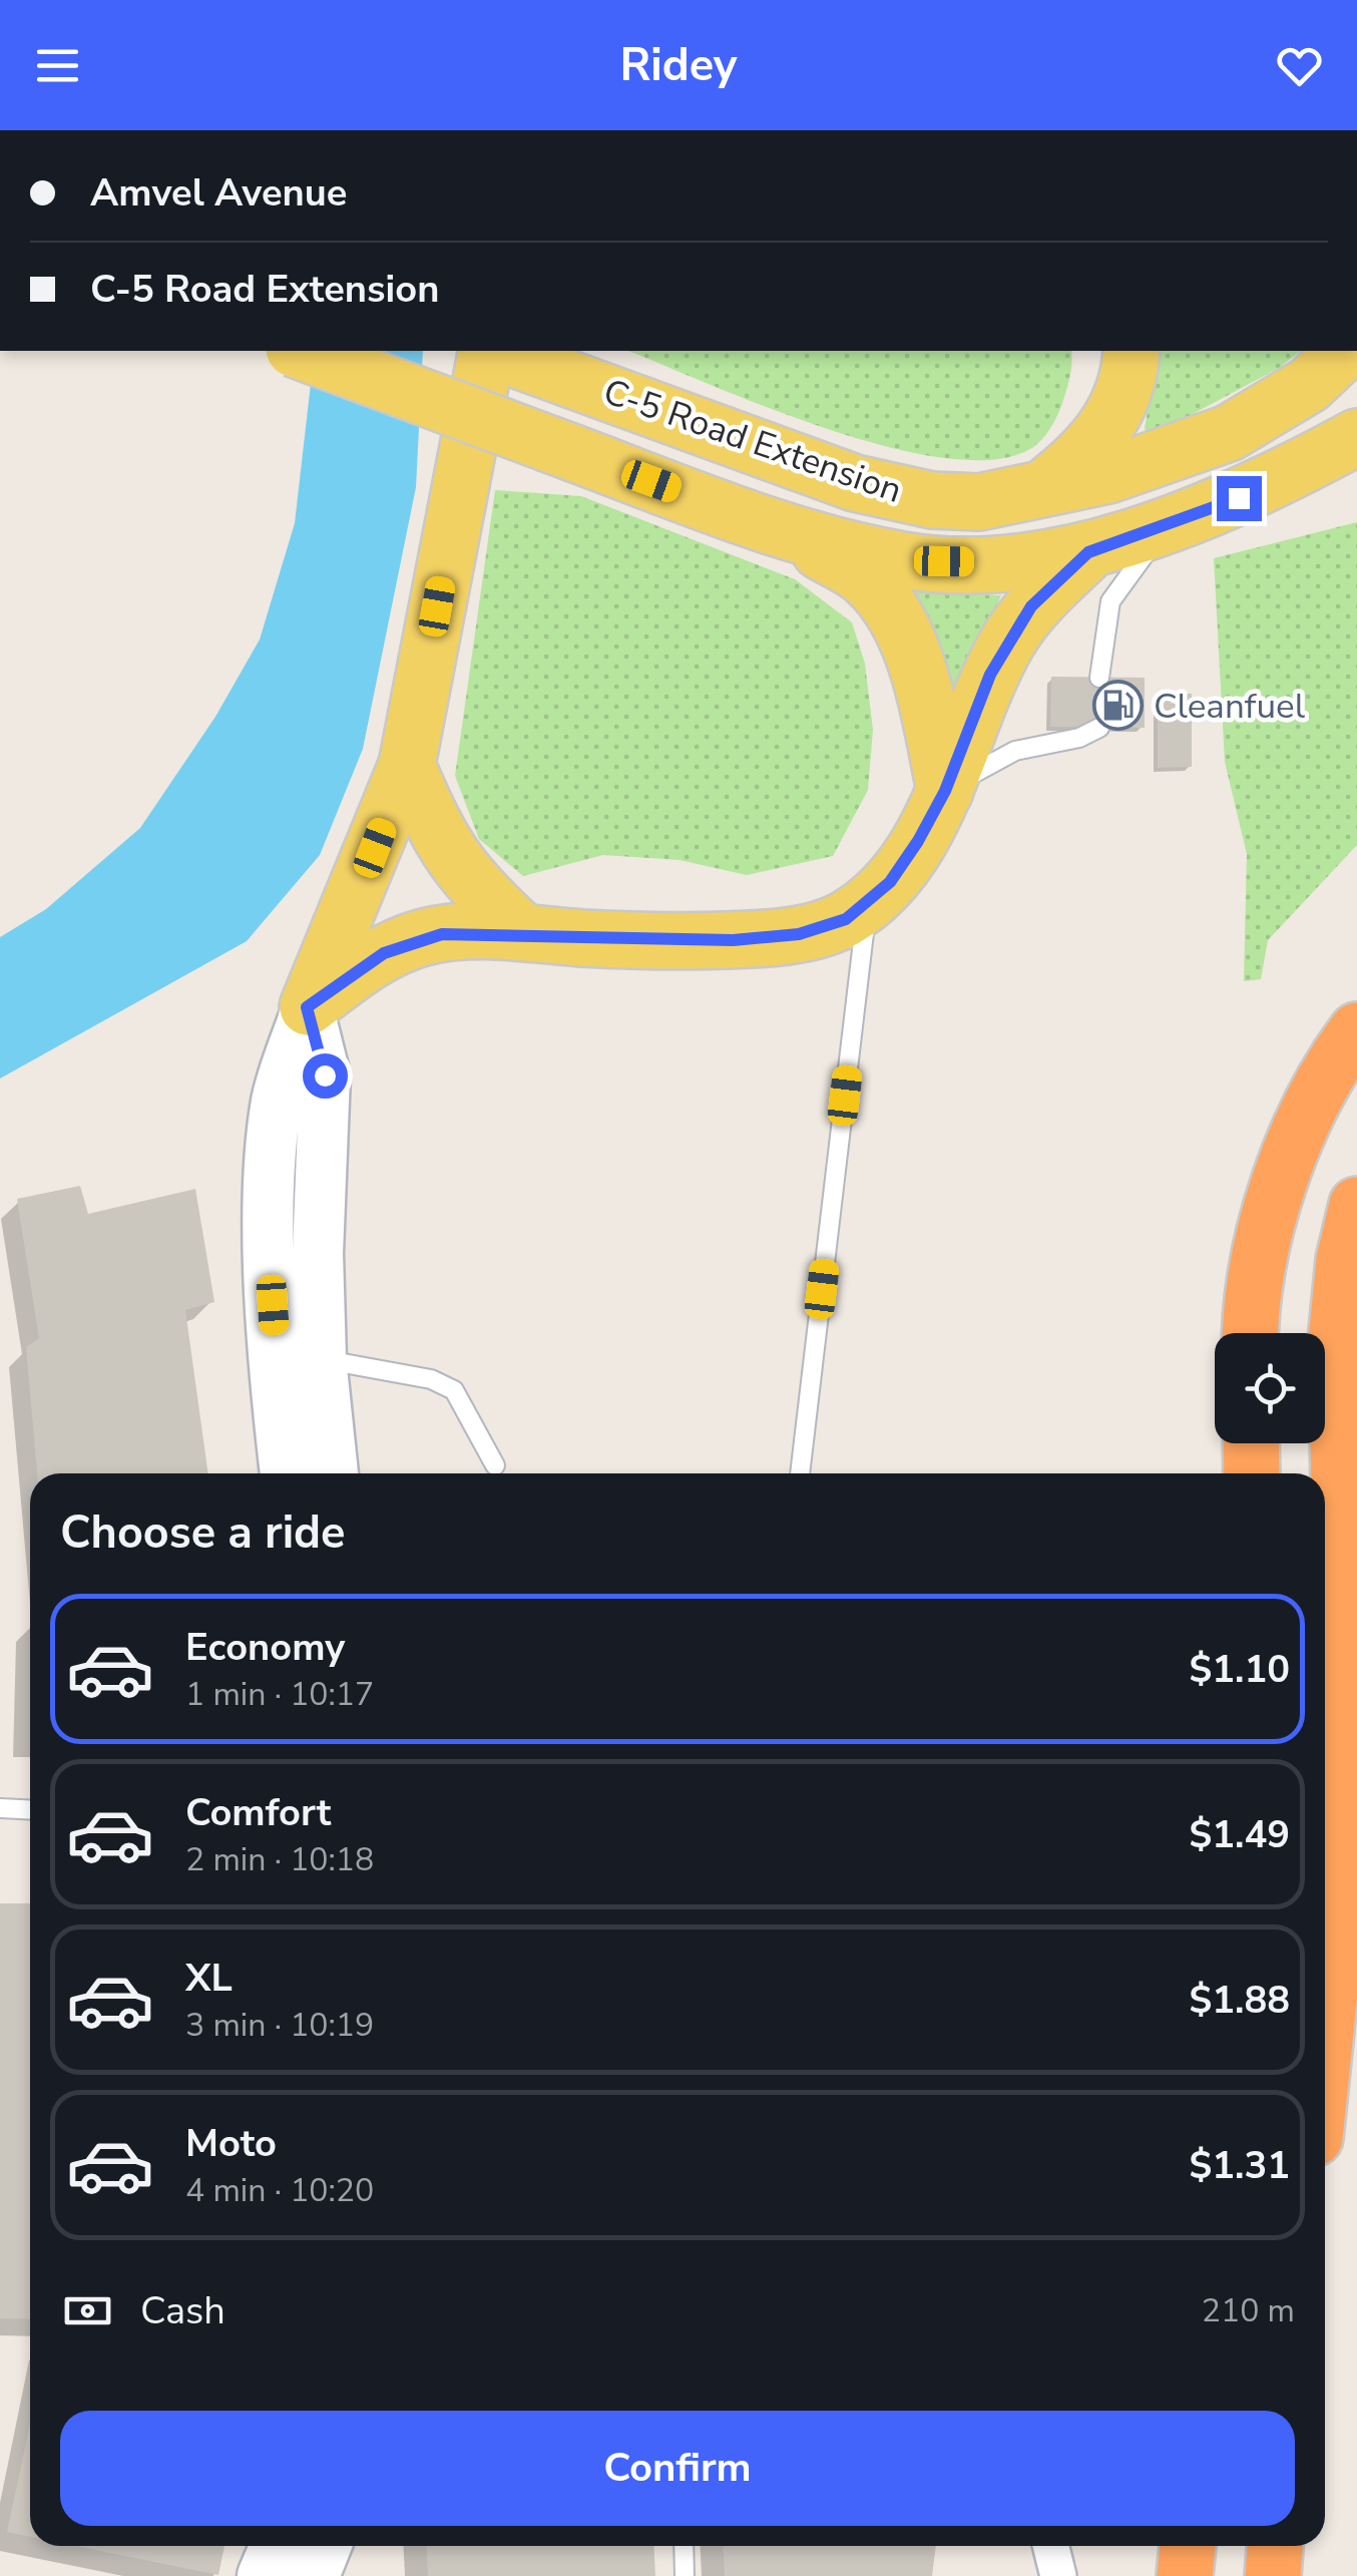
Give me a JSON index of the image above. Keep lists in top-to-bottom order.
{
  "streets": {
    "main road": ["C-5 Road Extension"]
  },
  "places": {
    "fuel station": ["Cleanfuel"]
  },
  "page": {
    "header": "Ridey",
    "banner": ["Amvel Avenue", "C-5 Road Extension"],
    "heading": "Choose a ride",
    "list": [
      {
        "name": "Economy",
        "note": "1 min · 10:17",
        "value": "$1.10"
      },
      {
        "name": "Comfort",
        "note": "2 min · 10:18",
        "value": "$1.49"
      },
      {
        "name": "XL",
        "note": "3 min · 10:19",
        "value": "$1.88"
      },
      {
        "name": "Moto",
        "note": "4 min · 10:20",
        "value": "$1.31"
      }
    ],
    "pay": ["Cash", "210 m"],
    "buttons": "Confirm"
  }
}
